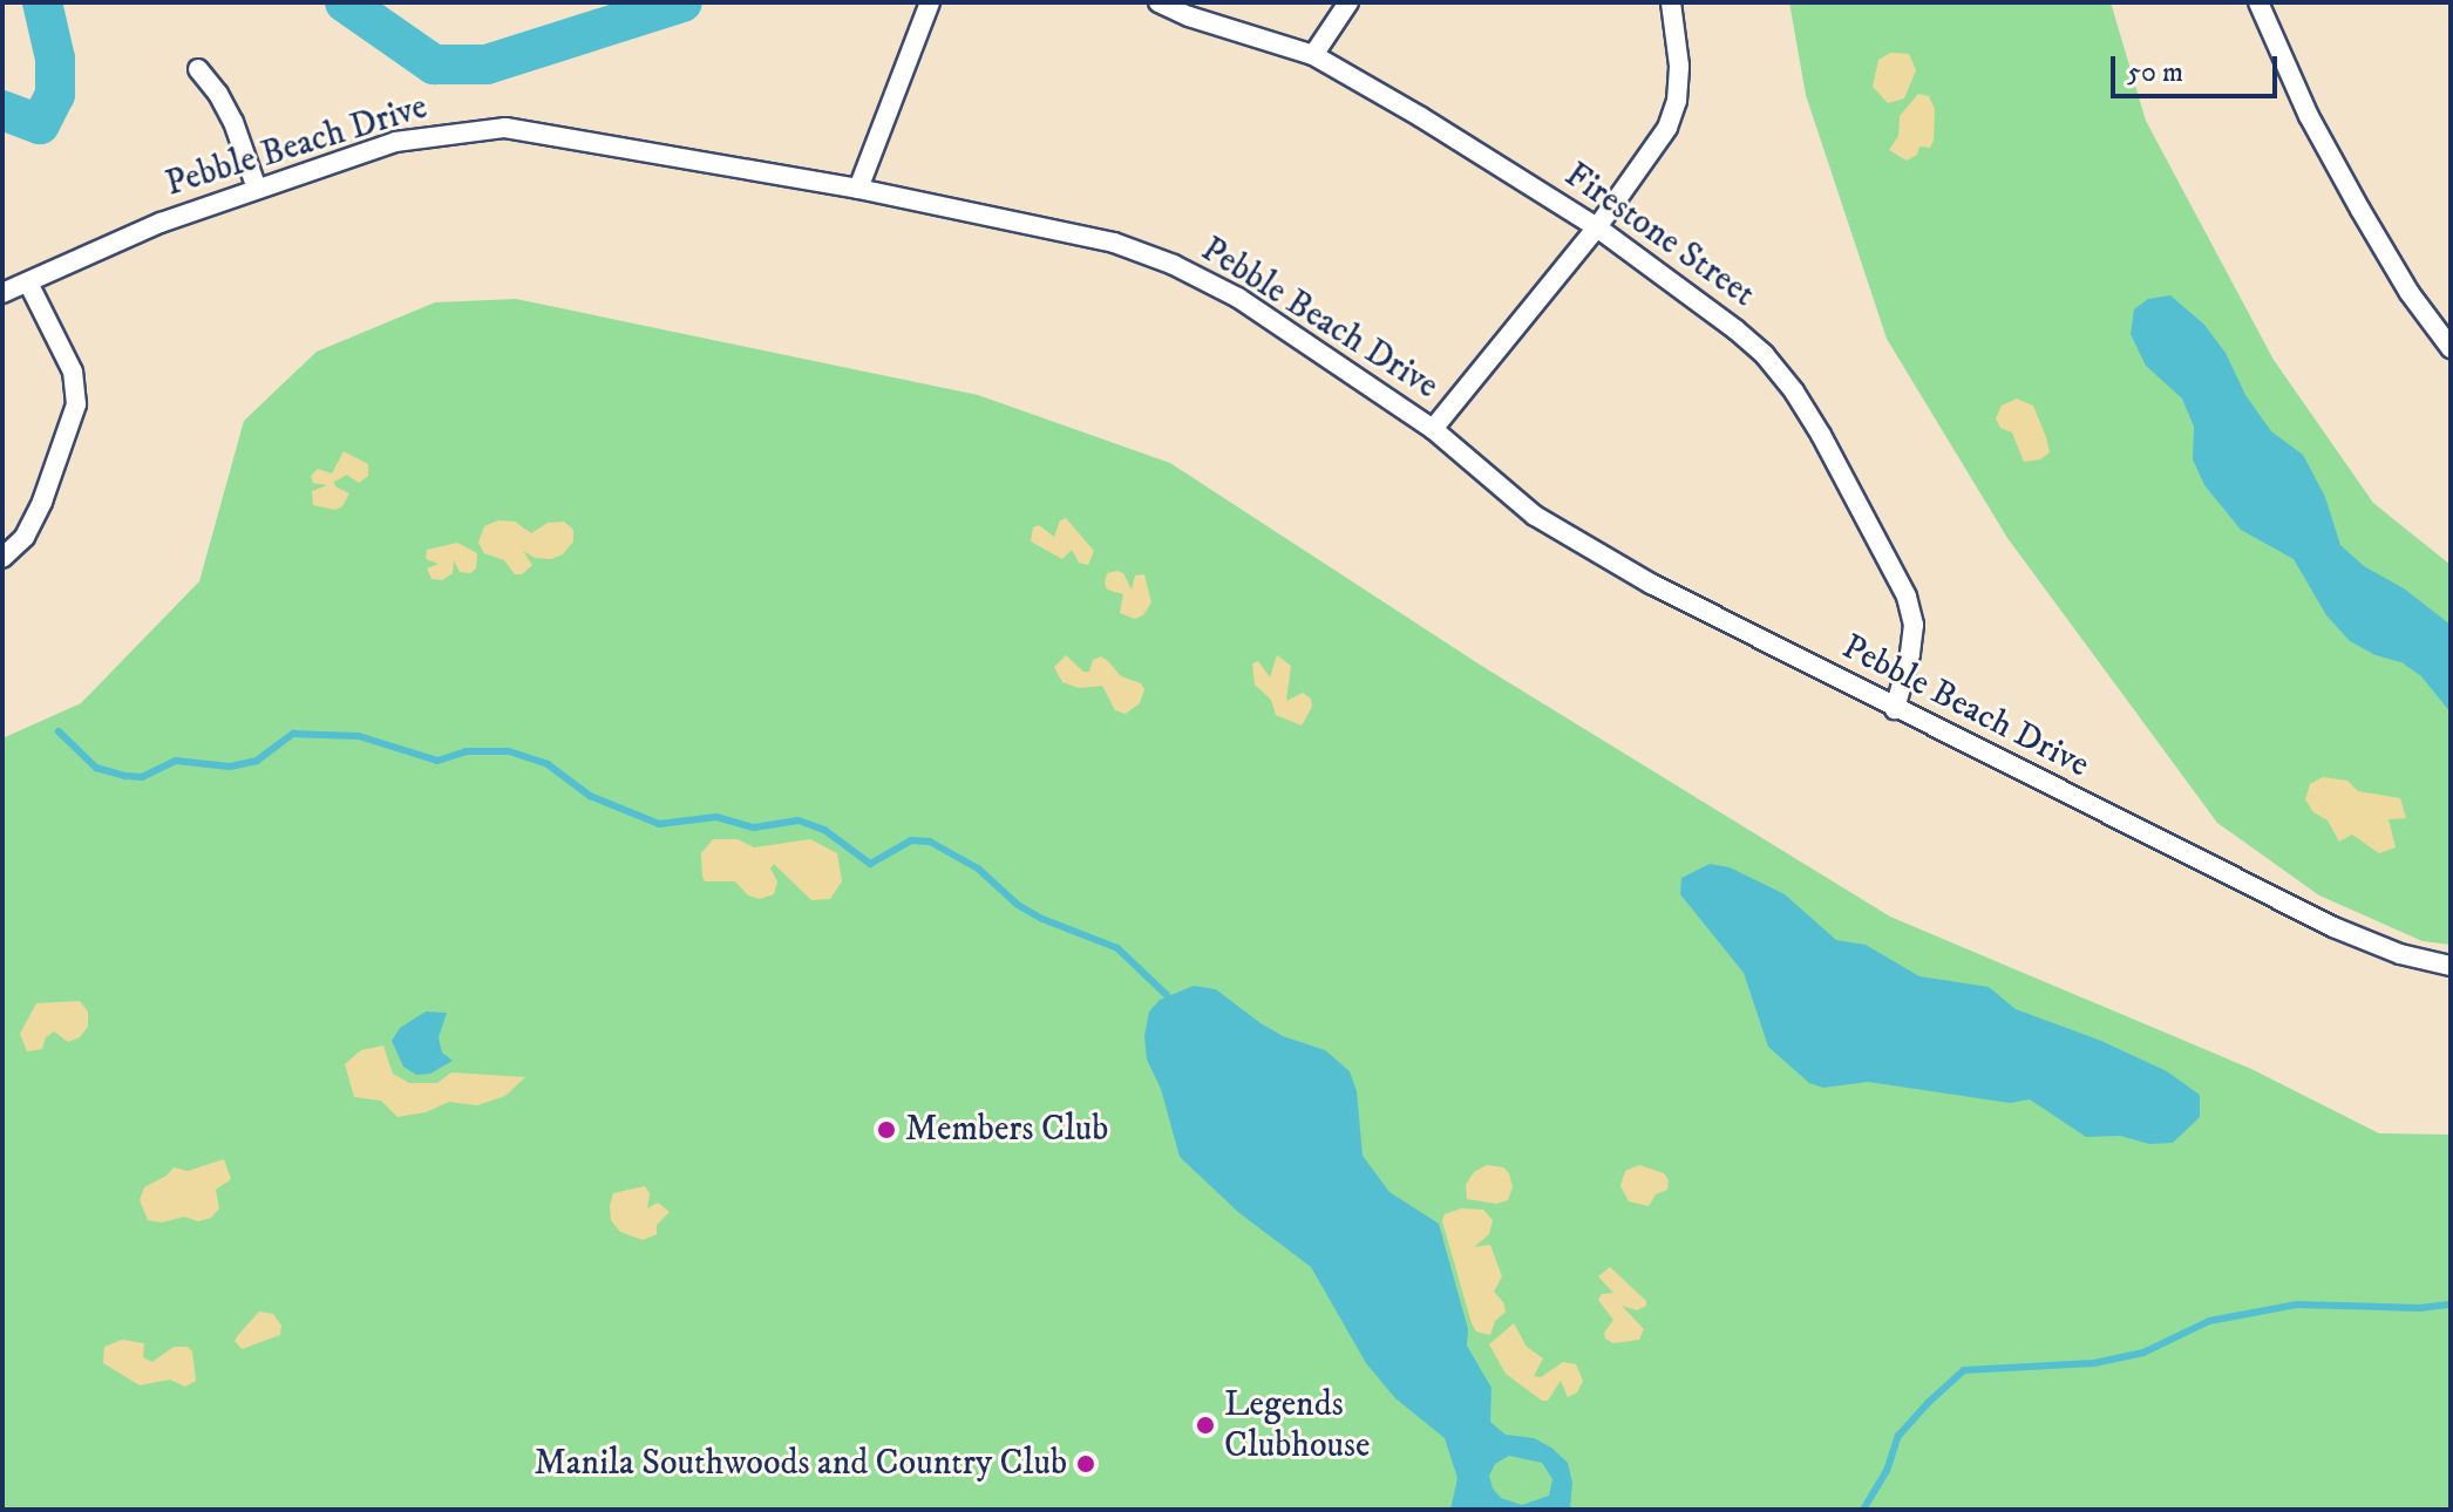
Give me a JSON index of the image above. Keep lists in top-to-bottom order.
{
  "streets": {
    "street": ["Pebble Beach Drive", "Firestone Street"]
  },
  "crossings": [
    ["Pebble Beach Drive", "Firestone Street"]
  ],
  "places": ["Members Club", "Legends Clubhouse", "Manila Southwoods and Country Club"],
  "scale_bar": "50 m"
}
